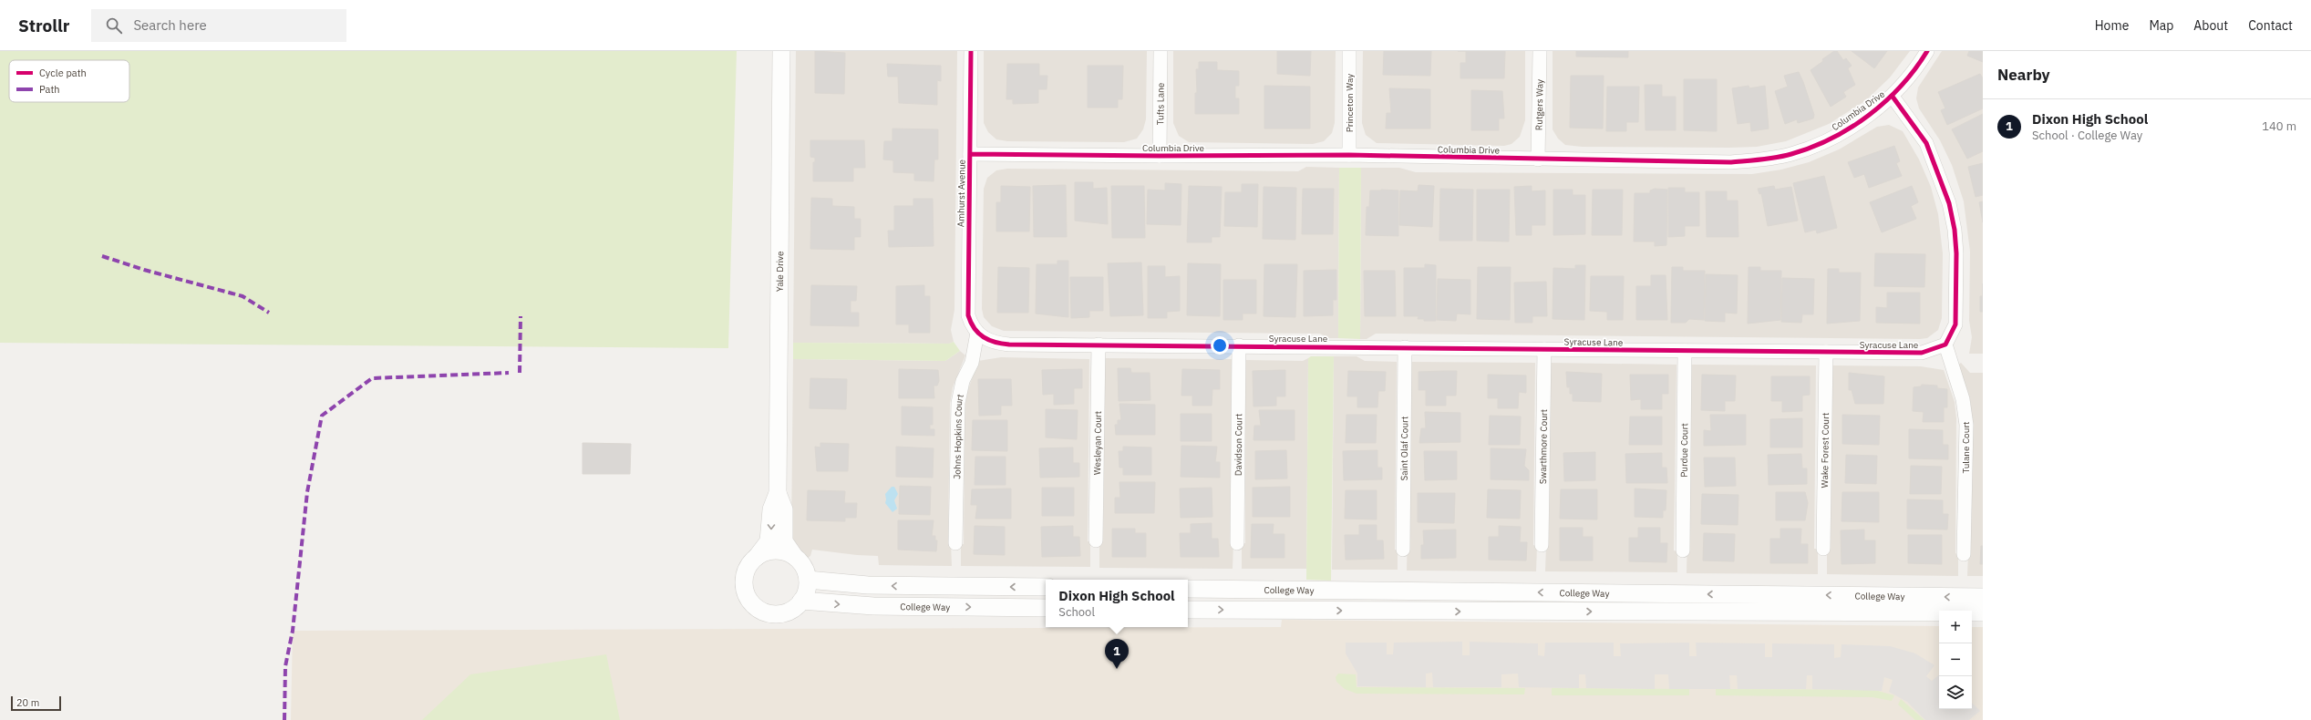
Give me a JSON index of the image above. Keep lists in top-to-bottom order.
{
  "streets": {
    "street": [
      "Princeton Way",
      "Tufts Lane",
      "Rutgers Way",
      "Columbia Drive",
      "Amhurst Avenue",
      "Yale Drive",
      "Syracuse Lane",
      "Johns Hopkins Court",
      "Wesleyan Court",
      "Davidson Court",
      "Swarthmore Court",
      "Tulane Court",
      "Saint Olaf Court",
      "Purdue Court",
      "Wake Forest Court",
      "College Way"
    ]
  },
  "crossings": [
    ["Princeton Way", "Columbia Drive"],
    ["Tufts Lane", "Columbia Drive"],
    ["Rutgers Way", "Columbia Drive"],
    ["Columbia Drive", "Amhurst Avenue"],
    ["Amhurst Avenue", "Syracuse Lane"],
    ["Amhurst Avenue", "Johns Hopkins Court"],
    ["Yale Drive", "College Way"],
    ["Syracuse Lane", "Johns Hopkins Court"],
    ["Syracuse Lane", "Wesleyan Court"],
    ["Syracuse Lane", "Davidson Court"],
    ["Syracuse Lane", "Swarthmore Court"],
    ["Syracuse Lane", "Tulane Court"],
    ["Syracuse Lane", "Saint Olaf Court"],
    ["Syracuse Lane", "Purdue Court"],
    ["Syracuse Lane", "Wake Forest Court"]
  ],
  "legend": ["Cycle path", "Path"],
  "scale_bar": "20 m",
  "page": {
    "header": "Strollr",
    "search": "Search here",
    "nav": [
      "Home",
      "Map",
      "About",
      "Contact"
    ],
    "heading": "Nearby",
    "list": [
      {
        "mark": "1",
        "name": "Dixon High School",
        "note": "School · College Way",
        "value": "140 m"
      }
    ],
    "popup": ["Dixon High School", "School"],
    "map_buttons": ["+", "−"],
    "pins": "1",
    "scale": "20 m"
  }
}
